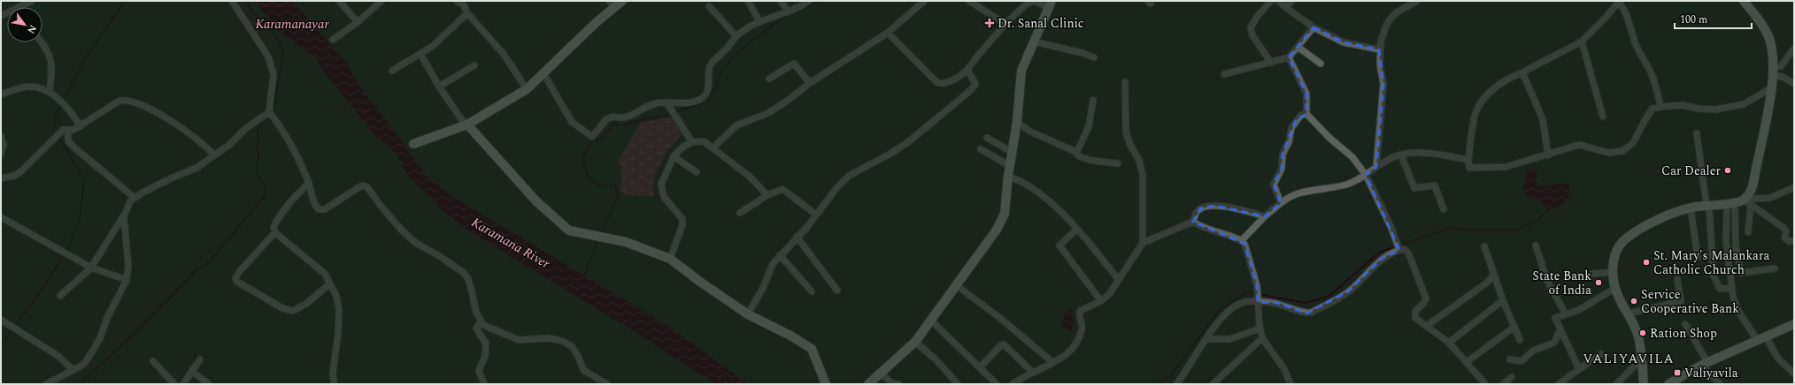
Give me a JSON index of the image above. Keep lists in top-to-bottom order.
{
  "districts": ["VALIYAVILA"],
  "water": ["Karamanayar", "Karamana River"],
  "places": {
    "health": ["Dr. Sanal Clinic"],
    "other": [
      "Car Dealer",
      "St. Mary's Malankara Catholic Church",
      "State Bank of India",
      "Service Cooperative Bank",
      "Ration Shop"
    ],
    "transit": ["Valiyavila"]
  },
  "scale_bar": "100 m",
  "north": "bottom right"
}
